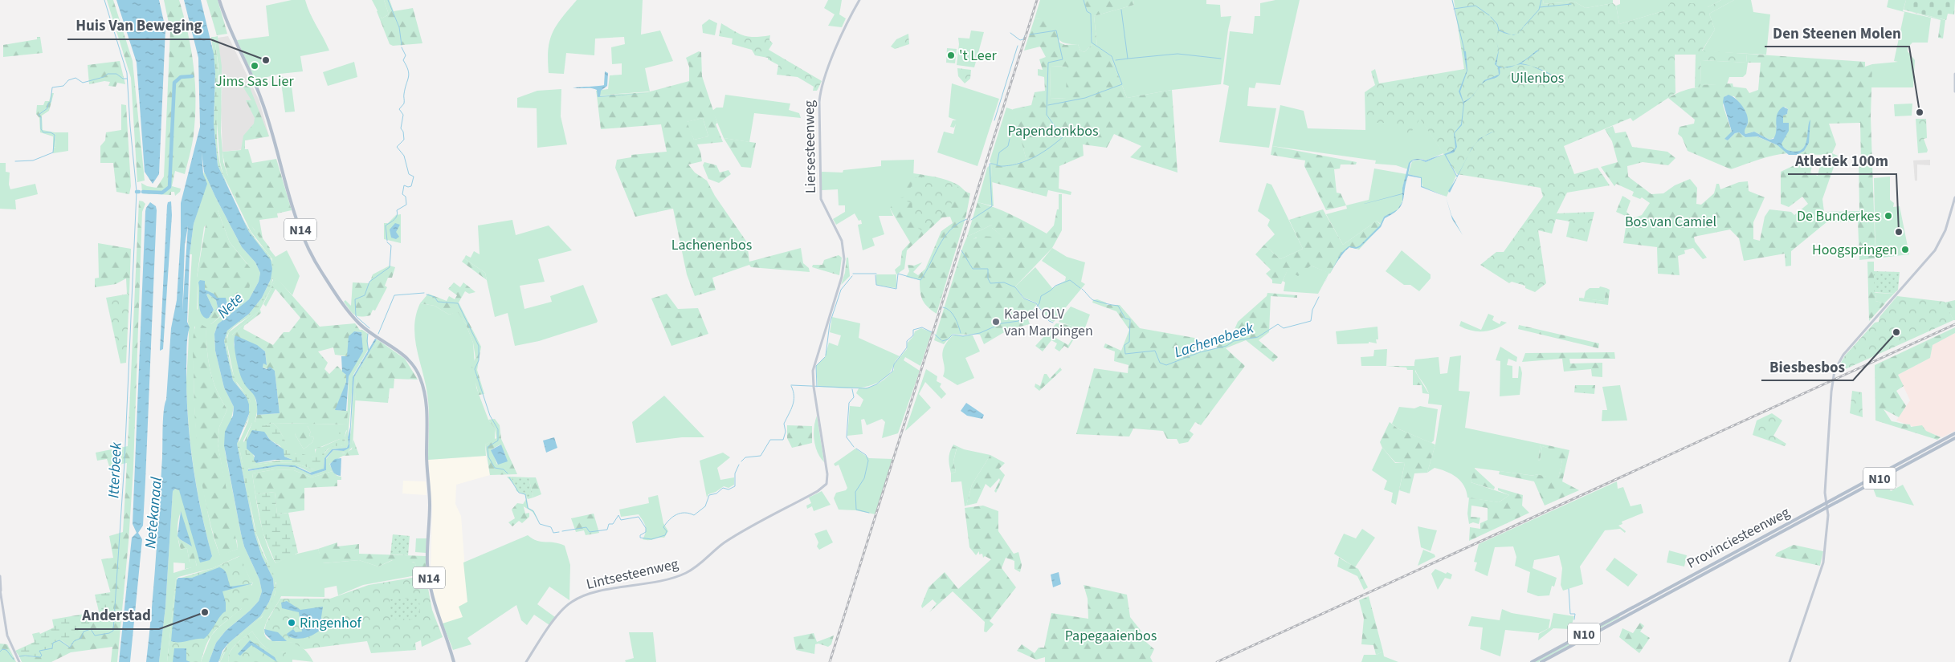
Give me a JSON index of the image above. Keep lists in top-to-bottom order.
{
  "streets": {
    "main road": ["N14", "N10", "Provinciesteenweg"],
    "street": ["Liersesteenweg", "Lintsesteenweg"]
  },
  "crossings": [
    ["Liersesteenweg", "Lintsesteenweg"]
  ],
  "water": [
    "Nete",
    "Lachenebeek",
    "Itterbeek",
    "Netekanaal"
  ],
  "parks": [
    "Uilenbos",
    "Papendonkbos",
    "Bos van Camiel",
    "Lachenenbos",
    "Papegaaienbos"
  ],
  "places": [
    "'t Leer",
    "Huis Van Beweging",
    "Jims Sas Lier",
    "Den Steenen Molen",
    "De Bunderkes",
    "Atletiek 100m",
    "Hoogspringen",
    "Kapel OLV van Marpingen",
    "Biesbesbos",
    "Anderstad",
    "Ringenhof"
  ]
}
